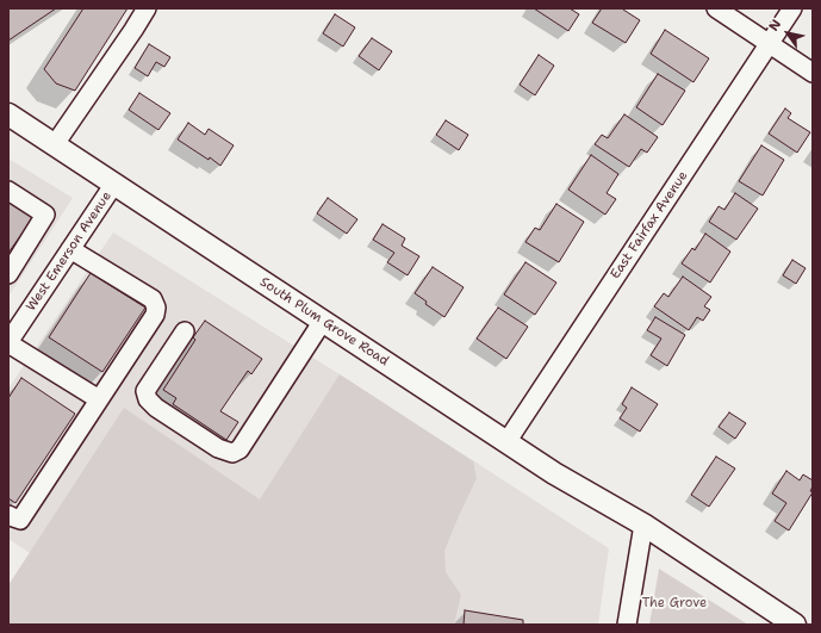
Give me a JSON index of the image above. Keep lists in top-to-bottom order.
{
  "streets": {
    "main road": ["South Plum Grove Road"],
    "street": ["East Fairfax Avenue", "West Emerson Avenue"]
  },
  "crossings": [
    ["East Fairfax Avenue", "South Plum Grove Road"],
    ["West Emerson Avenue", "South Plum Grove Road"]
  ],
  "parks": ["The Grove"],
  "north": "top left"
}
